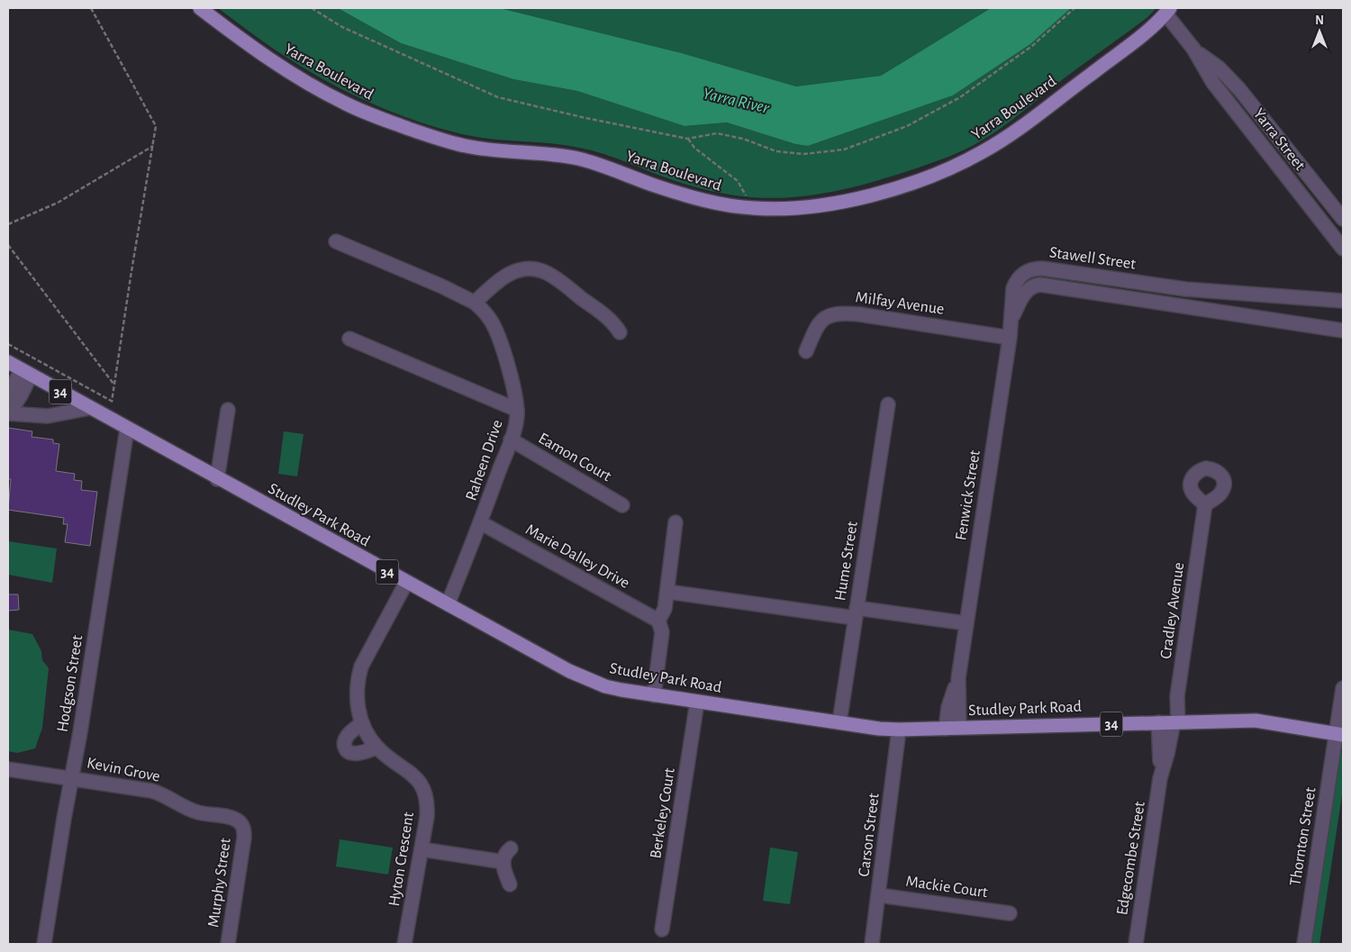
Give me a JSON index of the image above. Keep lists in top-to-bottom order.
{
  "streets": {
    "main road": ["Yarra Boulevard", "34", "Studley Park Road"],
    "street": [
      "Yarra Street",
      "Stawell Street",
      "Milfay Avenue",
      "Eamon Court",
      "Raheen Drive",
      "Fenwick Street",
      "Marie Dalley Drive",
      "Hume Street",
      "Cradley Avenue",
      "Hodgson Street",
      "Kevin Grove",
      "Berkeley Court",
      "Carson Street",
      "Thornton Street",
      "Edgecombe Street",
      "Hyton Crescent",
      "Murphy Street",
      "Mackie Court"
    ]
  },
  "crossings": [
    ["Yarra Boulevard", "Yarra Street"],
    ["Stawell Street", "Fenwick Street"],
    ["Milfay Avenue", "Fenwick Street"],
    ["Eamon Court", "Raheen Drive"],
    ["Raheen Drive", "Studley Park Road"],
    ["Raheen Drive", "Marie Dalley Drive"],
    ["Fenwick Street", "Studley Park Road"],
    ["Studley Park Road", "Hume Street"],
    ["Studley Park Road", "Cradley Avenue"],
    ["Studley Park Road", "Hodgson Street"],
    ["Studley Park Road", "Berkeley Court"],
    ["Studley Park Road", "Carson Street"],
    ["Studley Park Road", "Thornton Street"],
    ["Studley Park Road", "Edgecombe Street"],
    ["Studley Park Road", "Hyton Crescent"],
    ["Cradley Avenue", "Edgecombe Street"],
    ["Hodgson Street", "Kevin Grove"],
    ["Kevin Grove", "Murphy Street"],
    ["Carson Street", "Mackie Court"]
  ],
  "water": ["Yarra River"],
  "north": "top"
}
